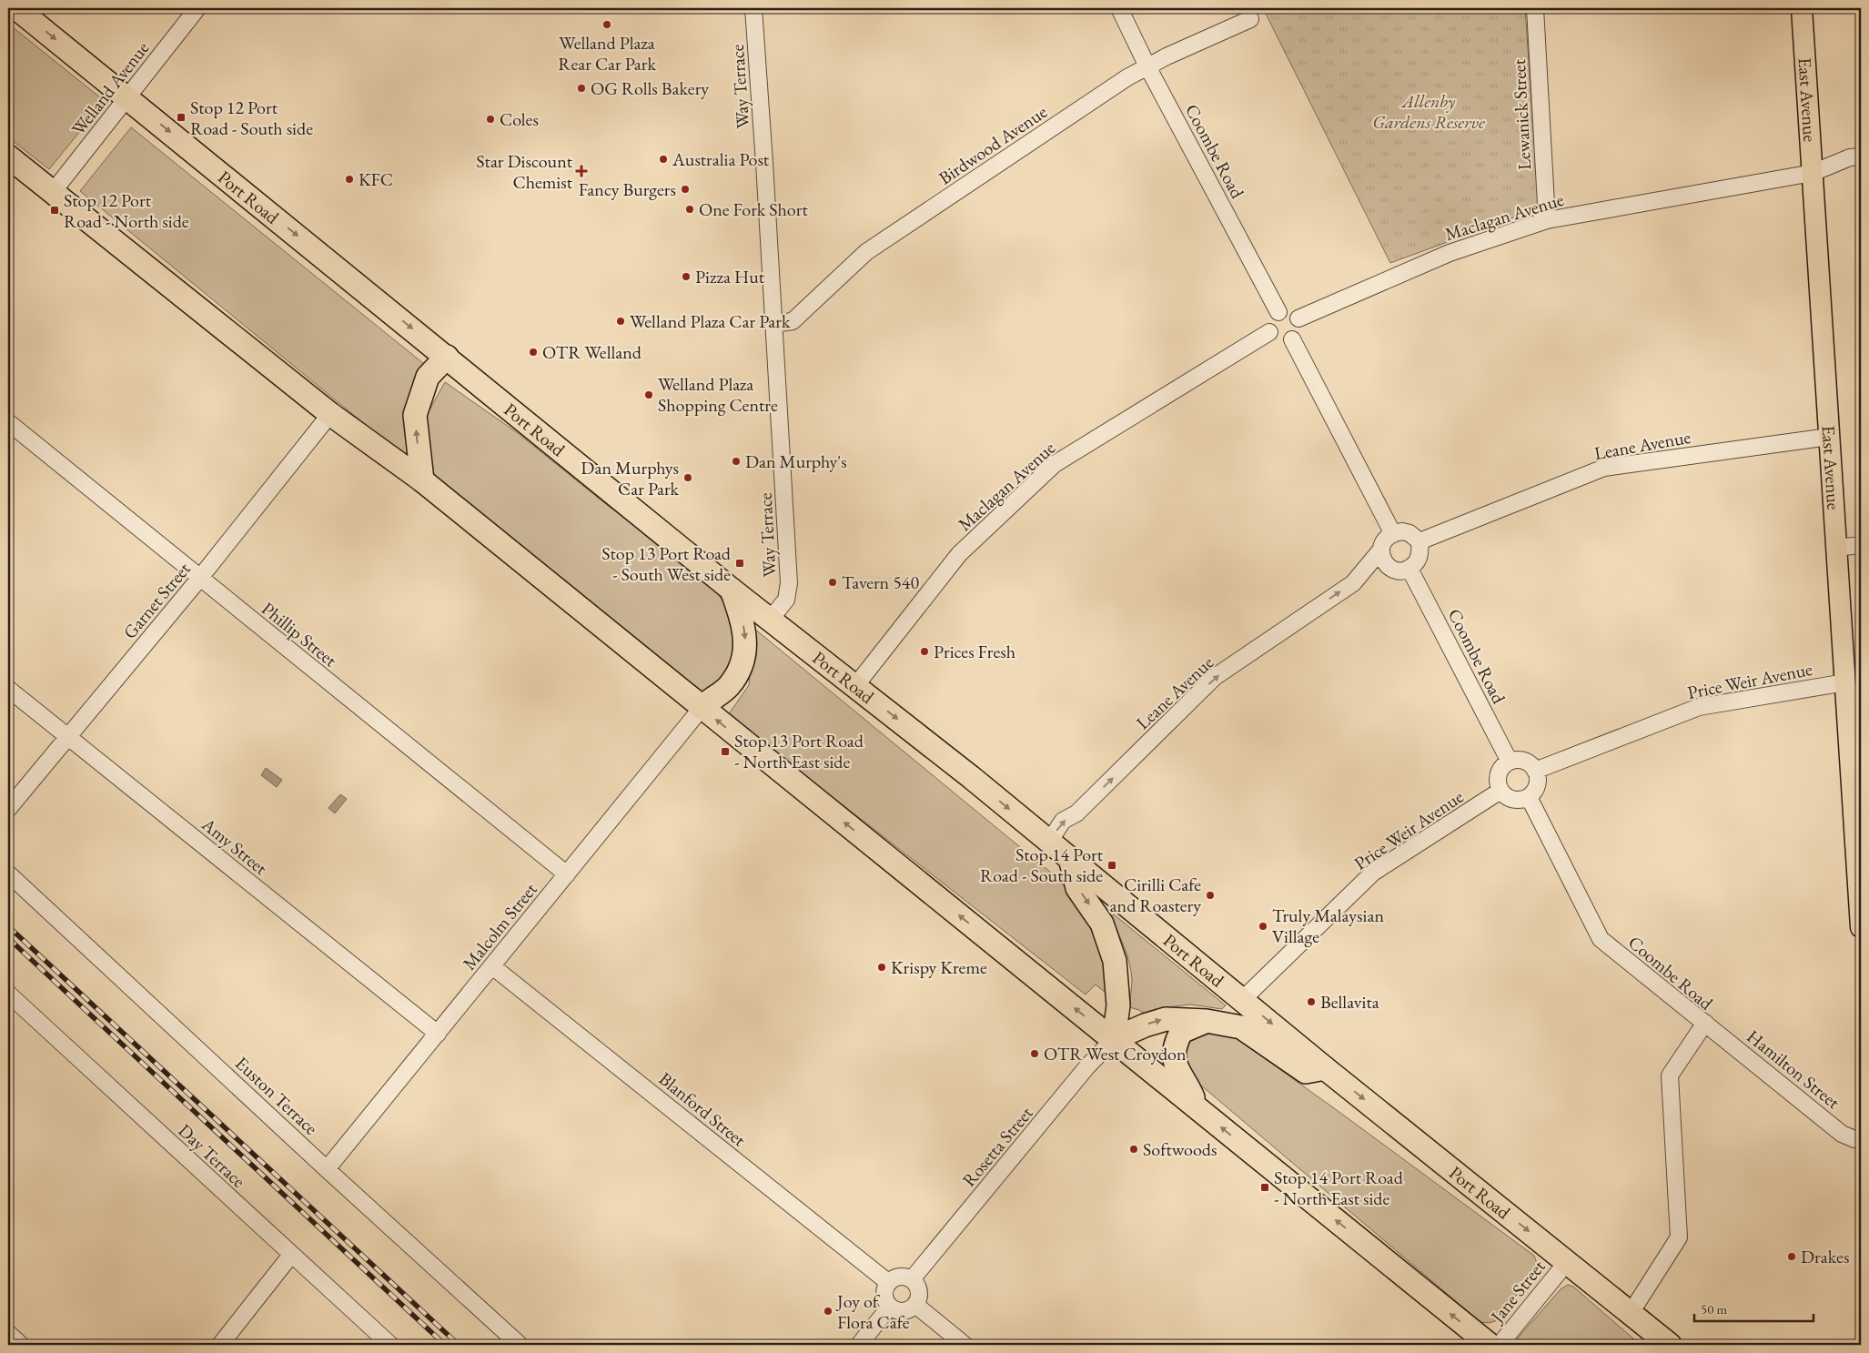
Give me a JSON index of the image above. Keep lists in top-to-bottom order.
{
  "streets": {
    "highway": ["Port Road"],
    "main road": ["East Avenue"],
    "street": [
      "Way Terrace",
      "Welland Avenue",
      "Lewanick Street",
      "Birdwood Avenue",
      "Coombe Road",
      "Maclagan Avenue",
      "Leane Avenue",
      "Garnet Street",
      "Phillip Street",
      "Price Weir Avenue",
      "Amy Street",
      "Malcolm Street",
      "Hamilton Street",
      "Euston Terrace",
      "Blanford Street",
      "Rosetta Street",
      "Day Terrace",
      "Jane Street"
    ]
  },
  "crossings": [
    ["Way Terrace", "Birdwood Avenue"],
    ["Way Terrace", "Port Road"],
    ["Welland Avenue", "Port Road"],
    ["East Avenue", "Maclagan Avenue"],
    ["East Avenue", "Leane Avenue"],
    ["East Avenue", "Price Weir Avenue"],
    ["Lewanick Street", "Maclagan Avenue"],
    ["Birdwood Avenue", "Coombe Road"],
    ["Coombe Road", "Port Road"],
    ["Coombe Road", "Maclagan Avenue"],
    ["Coombe Road", "Leane Avenue"],
    ["Coombe Road", "Price Weir Avenue"],
    ["Coombe Road", "Hamilton Street"],
    ["Port Road", "Maclagan Avenue"],
    ["Port Road", "Leane Avenue"],
    ["Port Road", "Price Weir Avenue"],
    ["Port Road", "Jane Street"],
    ["Garnet Street", "Phillip Street"],
    ["Garnet Street", "Amy Street"],
    ["Phillip Street", "Malcolm Street"],
    ["Amy Street", "Malcolm Street"],
    ["Malcolm Street", "Euston Terrace"],
    ["Malcolm Street", "Blanford Street"],
    ["Blanford Street", "Rosetta Street"]
  ],
  "one_way": ["Leane Avenue"],
  "parks": ["Allenby Gardens Reserve"],
  "places": {
    "other": [
      "Welland Plaza Rear Car Park",
      "OG Rolls Bakery",
      "Coles",
      "Australia Post",
      "KFC",
      "Fancy Burgers",
      "One Fork Short",
      "Pizza Hut",
      "Welland Plaza Car Park",
      "OTR Welland",
      "Welland Plaza Shopping Centre",
      "Dan Murphy's",
      "Dan Murphys Car Park",
      "Tavern 540",
      "Prices Fresh",
      "Cirilli Cafe and Roastery",
      "Truly Malaysian Village",
      "Krispy Kreme",
      "Bellavita",
      "OTR West Croydon",
      "Softwoods",
      "Drakes",
      "Joy of Flora Cafe"
    ],
    "transit": [
      "Stop 12 Port Road - South side",
      "Stop 12 Port Road - North side",
      "Stop 13 Port Road - South West side",
      "Stop 13 Port Road - North East side",
      "Stop 14 Port Road - South side",
      "Stop 14 Port Road - North East side"
    ],
    "health": ["Star Discount Chemist"]
  },
  "scale_bar": "50 m"
}
